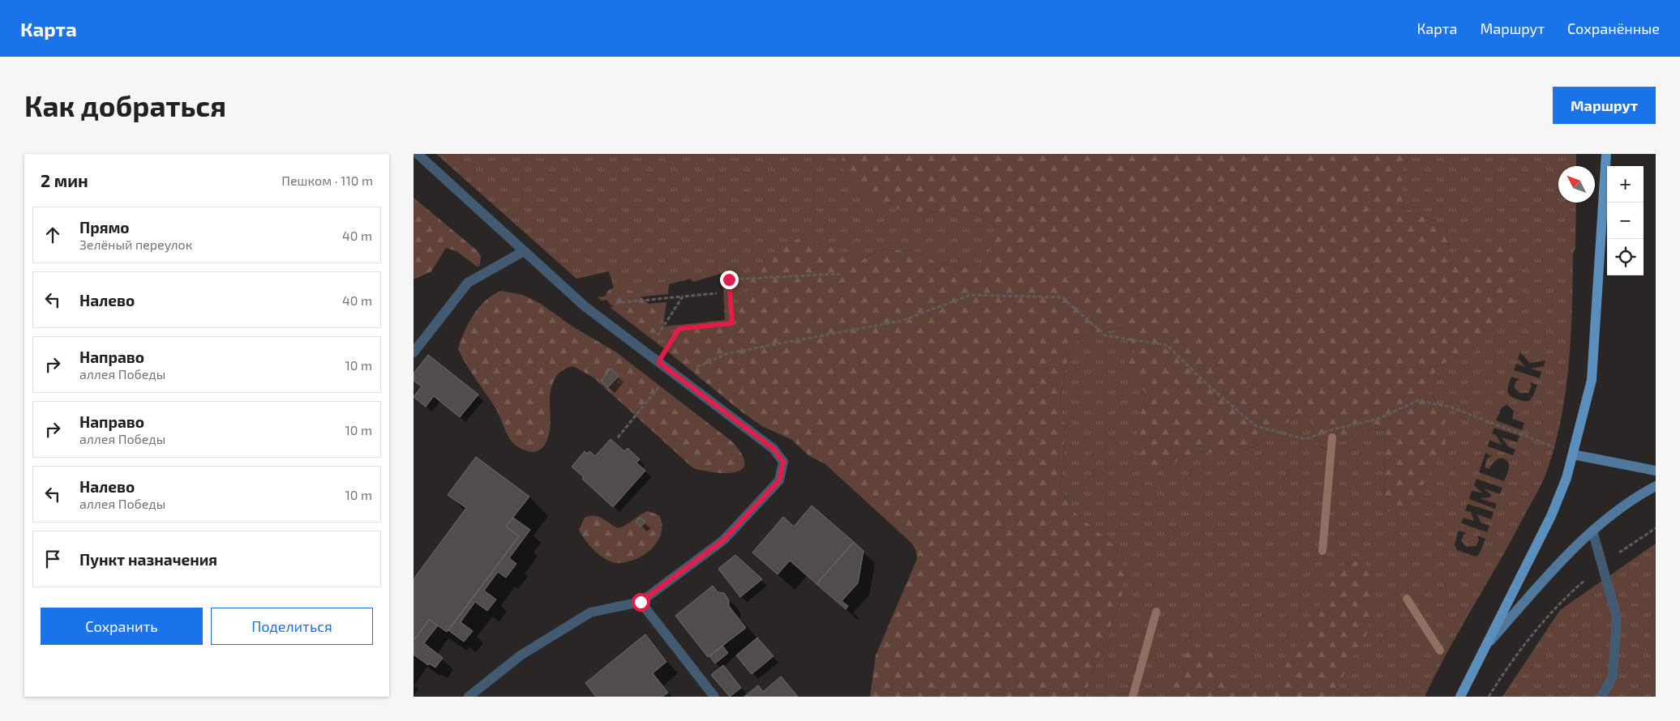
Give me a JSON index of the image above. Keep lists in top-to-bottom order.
{
  "north": "top left",
  "page": {
    "header": "Карта",
    "nav": ["Карта", "Маршрут", "Сохранённые"],
    "buttons": [
      "Маршрут",
      ["Сохранить", "Поделиться"]
    ],
    "title": "Как добраться",
    "heading": ["2 мин", "Пешком · 110 m"],
    "map_buttons": ["+", "−"],
    "list": [
      ["Прямо", "Зелёный переулок", "40 m"],
      ["Налево", "40 m"],
      ["Направо", "аллея Победы", "10 m"],
      ["Направо", "аллея Победы", "10 m"],
      ["Налево", "аллея Победы", "10 m"],
      "Пункт назначения"
    ]
  }
}
